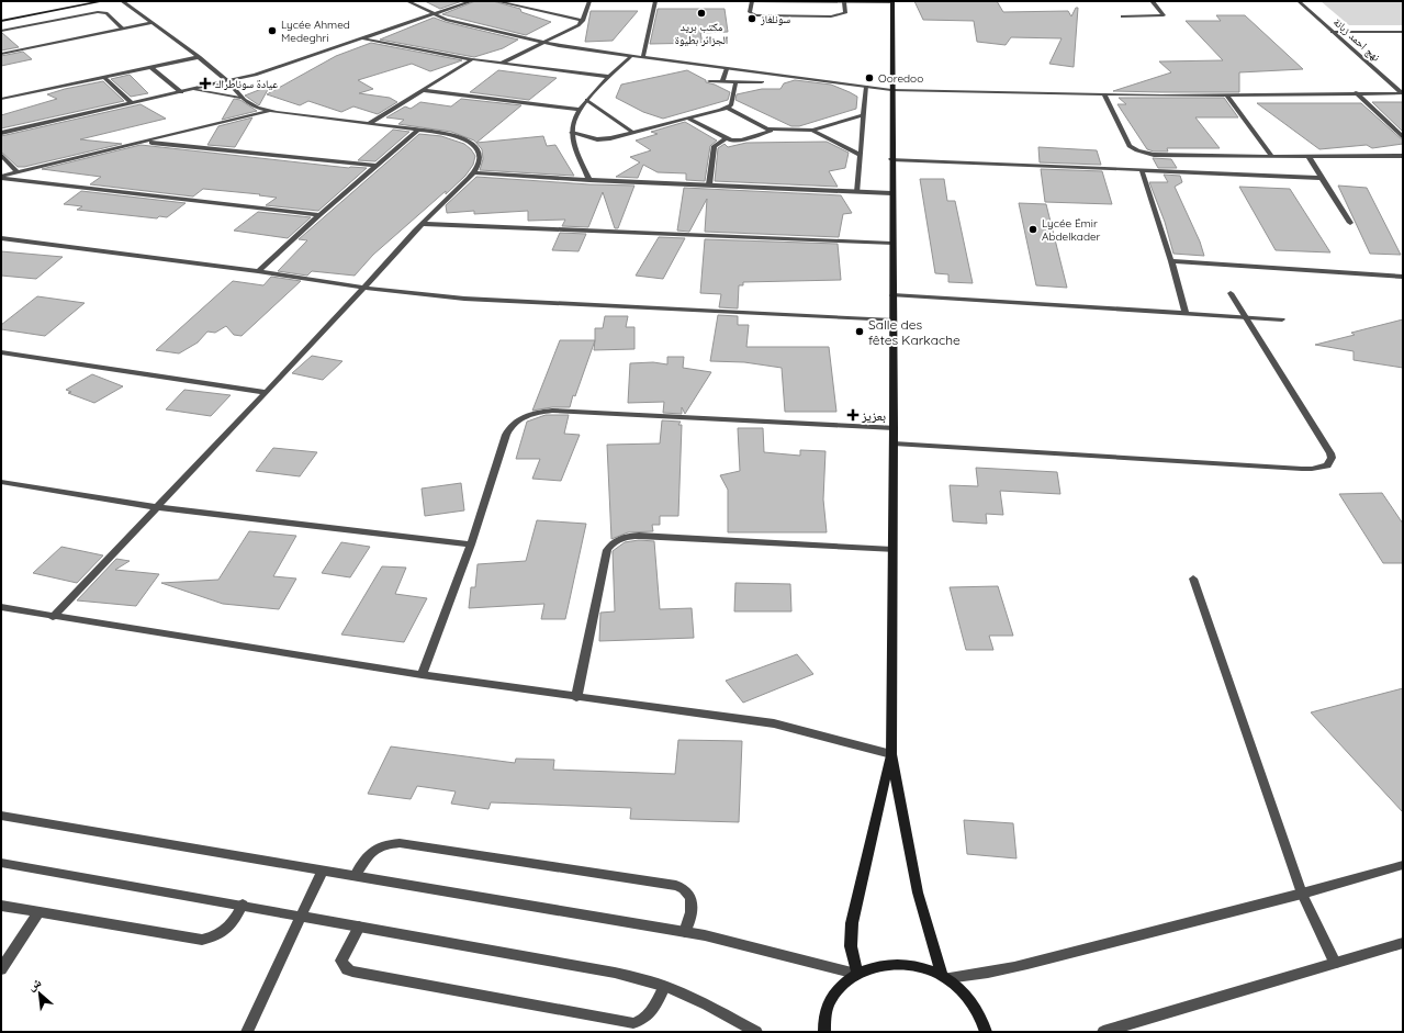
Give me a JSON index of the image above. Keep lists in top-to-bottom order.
{
  "streets": {
    "street": ["نهج احمد زبانة"]
  },
  "places": {
    "other": [
      "مكتب بريد الجزائر بطيوة",
      "سونلغاز",
      "Lycée Ahmed Medeghri",
      "Ooredoo",
      "Lycée Émir Abdelkader",
      "Salle des fêtes Karkache"
    ],
    "health": ["عيادة سوناطراك", "بعزيز"]
  },
  "north": "top left"
}
